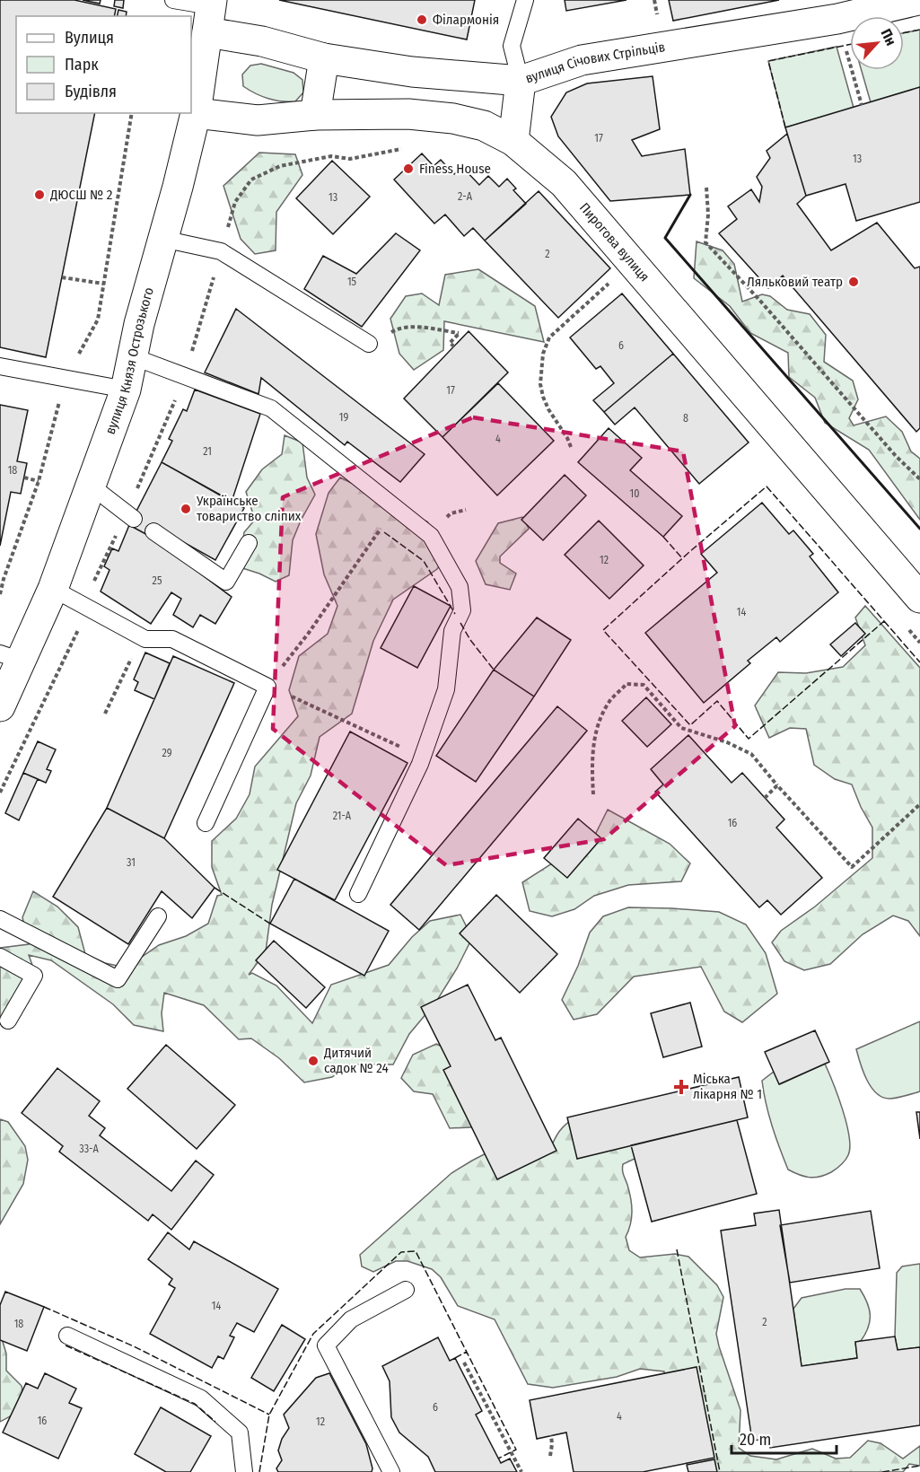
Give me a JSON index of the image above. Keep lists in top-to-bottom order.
{
  "streets": {
    "street": ["вулиця Січових Стрільців", "Пирогова вулиця", "вулиця Князя Острозького"]
  },
  "crossings": [
    ["вулиця Січових Стрільців", "вулиця Князя Острозького"],
    ["Пирогова вулиця", "вулиця Князя Острозького"]
  ],
  "places": {
    "other": [
      "Філармонія",
      "Finess House",
      "ДЮСШ № 2",
      "Ляльковий театр",
      "Українське товариство сліпих",
      "Дитячий садок № 24"
    ],
    "health": ["Міська лікарня № 1"]
  },
  "house_numbers": [
    "17",
    "13",
    "2-А",
    "13",
    "2",
    "15",
    "6",
    "17",
    "19",
    "8",
    "4",
    "21",
    "18",
    "10",
    "12",
    "25",
    "14",
    "29",
    "21-А",
    "16",
    "31",
    "33-А",
    "14",
    "2",
    "18",
    "6",
    "4",
    "16",
    "12"
  ],
  "legend": ["Вулиця", "Парк", "Будівля"],
  "scale_bar": "20 m",
  "north": "top right"
}
